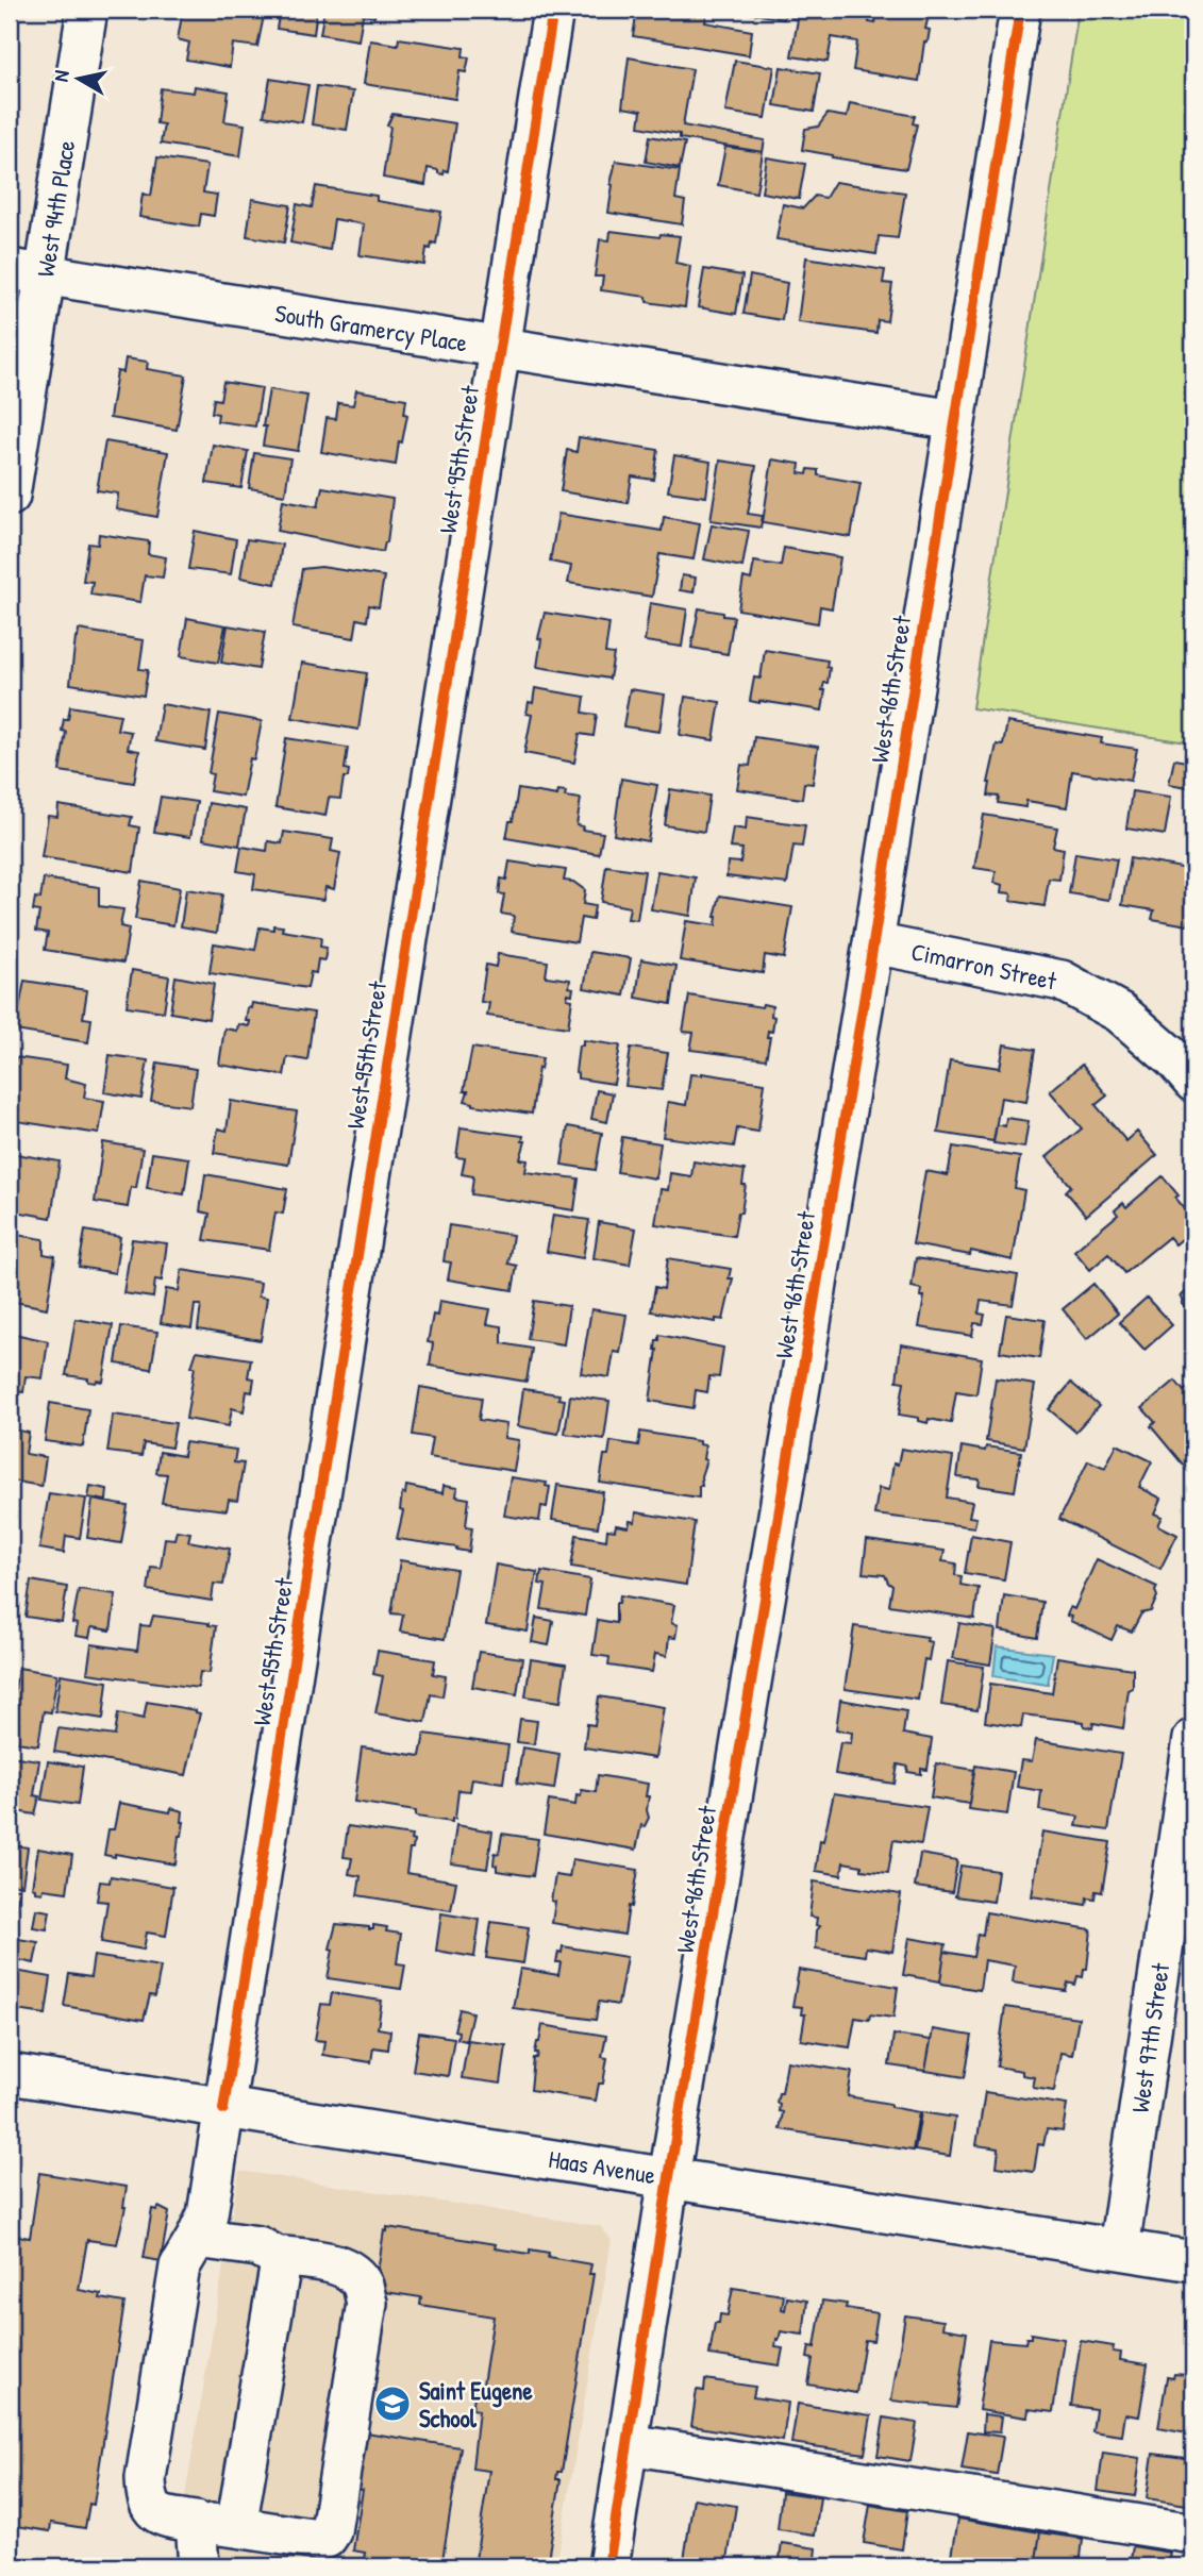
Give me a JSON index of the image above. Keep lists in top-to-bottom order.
{
  "streets": {
    "street": [
      "West 94th Place",
      "South Gramercy Place",
      "West 95th Street",
      "West 96th Street",
      "Cimarron Street",
      "West 97th Street",
      "Haas Avenue"
    ]
  },
  "crossings": [
    ["West 94th Place", "South Gramercy Place"],
    ["South Gramercy Place", "West 95th Street"],
    ["South Gramercy Place", "West 96th Street"],
    ["West 95th Street", "Haas Avenue"],
    ["West 96th Street", "Cimarron Street"],
    ["West 96th Street", "Haas Avenue"],
    ["West 97th Street", "Haas Avenue"]
  ],
  "places": {
    "school or university": ["Saint Eugene School"]
  },
  "north": "left"
}
